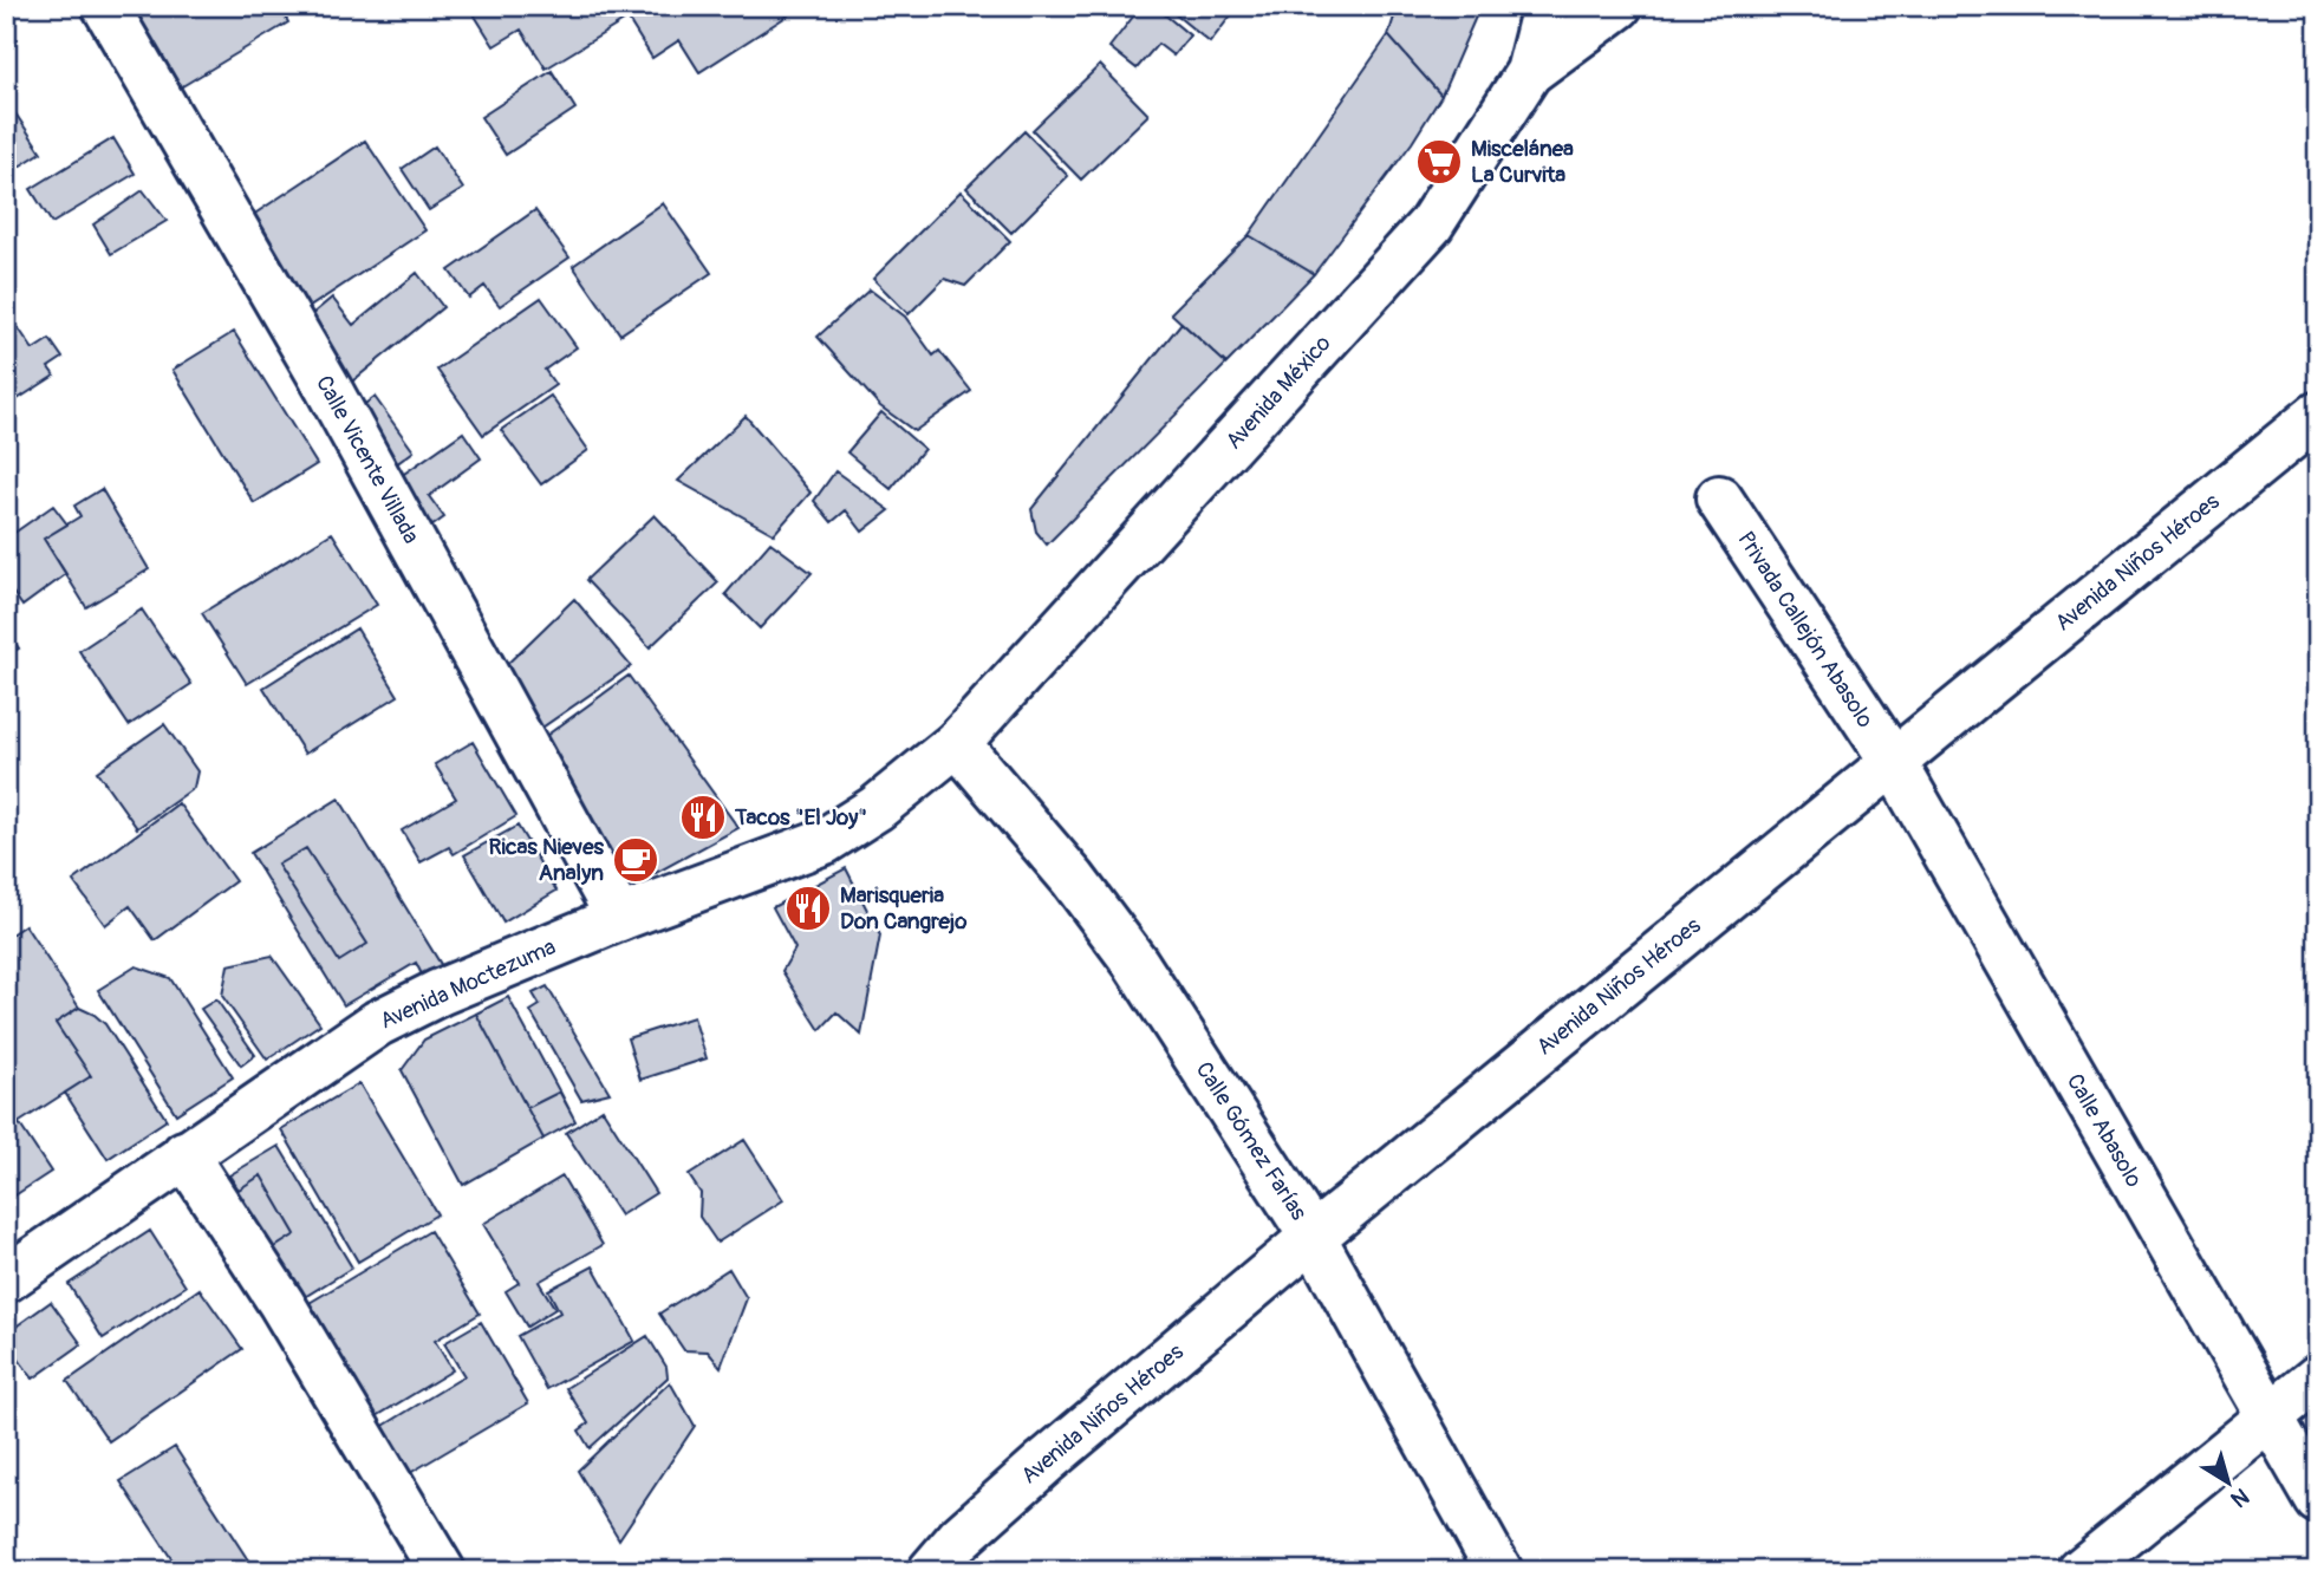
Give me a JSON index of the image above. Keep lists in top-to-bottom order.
{
  "streets": {
    "street": [
      "Avenida México",
      "Calle Vicente Villada",
      "Avenida Niños Héroes",
      "Privada Callejón Abasolo",
      "Avenida Moctezuma",
      "Calle Abasolo",
      "Calle Gómez Farías"
    ]
  },
  "crossings": [
    ["Avenida México", "Avenida Moctezuma"],
    ["Avenida México", "Calle Gómez Farías"],
    ["Calle Vicente Villada", "Avenida Moctezuma"],
    ["Avenida Niños Héroes", "Privada Callejón Abasolo"],
    ["Avenida Niños Héroes", "Calle Abasolo"],
    ["Avenida Niños Héroes", "Calle Gómez Farías"],
    ["Privada Callejón Abasolo", "Calle Abasolo"],
    ["Avenida Moctezuma", "Calle Gómez Farías"]
  ],
  "places": {
    "supermarket": ["Miscelánea La Curvita"],
    "restaurant": ["Tacos \"El Joy\"", "Marisqueria Don Cangrejo"],
    "cafe": ["Ricas Nieves Analyn"]
  },
  "north": "bottom right"
}
